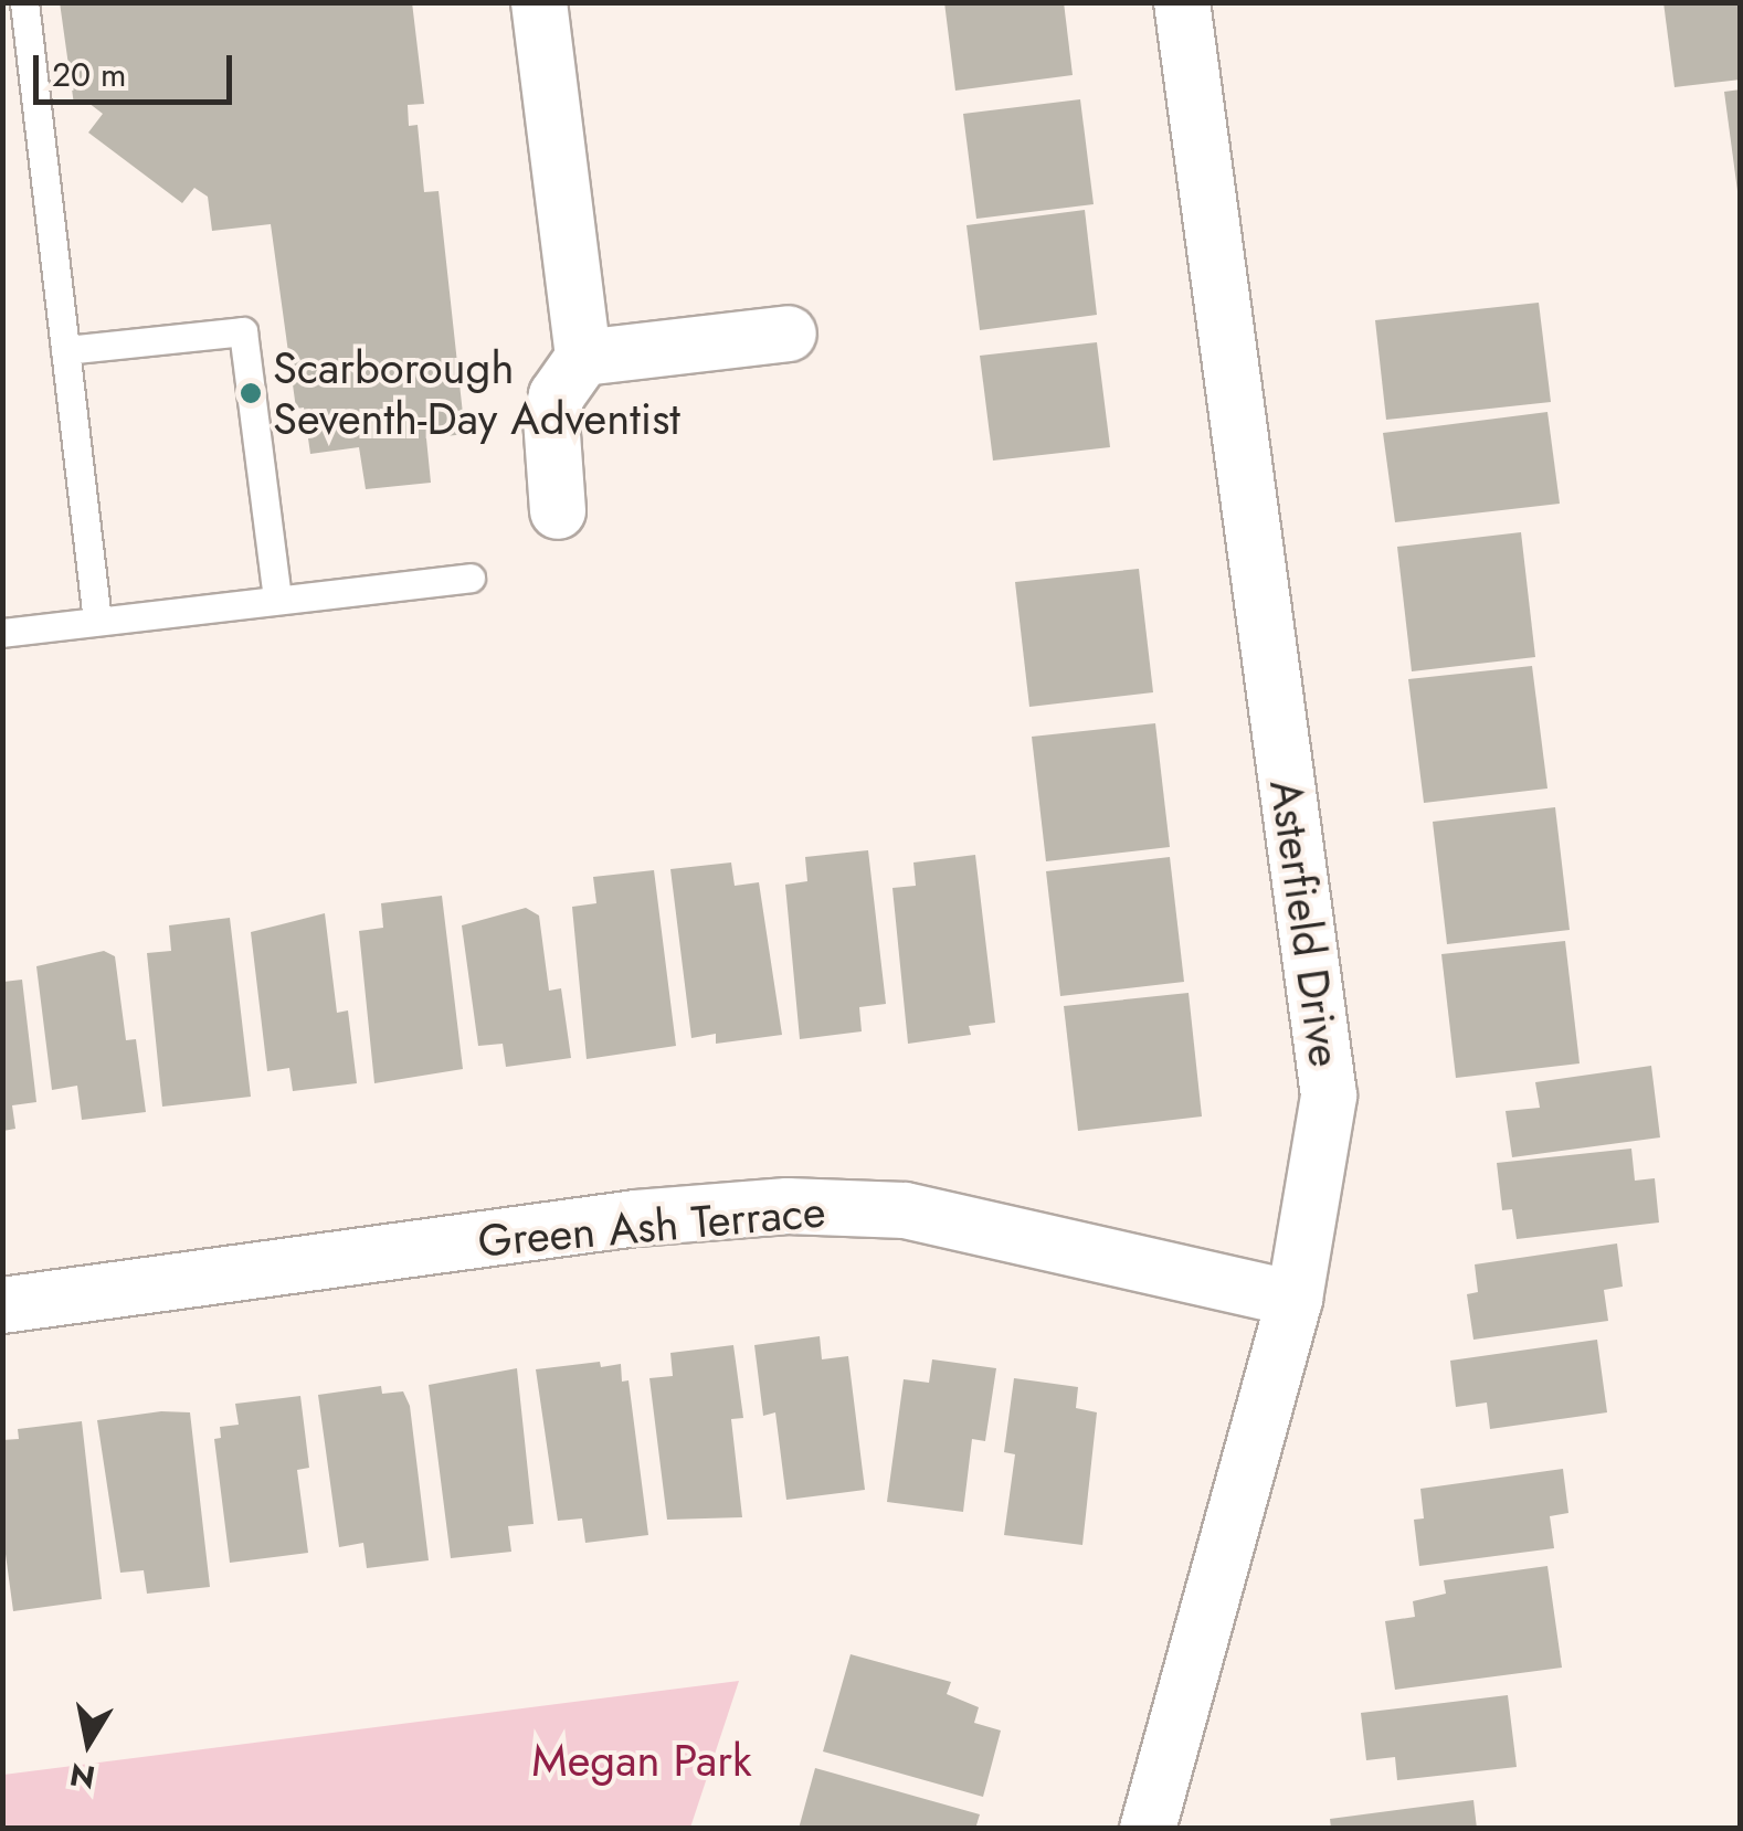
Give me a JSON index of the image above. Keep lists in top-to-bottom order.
{
  "streets": {
    "street": ["Asterfield Drive", "Green Ash Terrace"]
  },
  "crossings": [
    ["Asterfield Drive", "Green Ash Terrace"]
  ],
  "parks": ["Megan Park"],
  "places": ["Scarborough Seventh-Day Adventist"],
  "scale_bar": "20 m",
  "north": "bottom"
}
